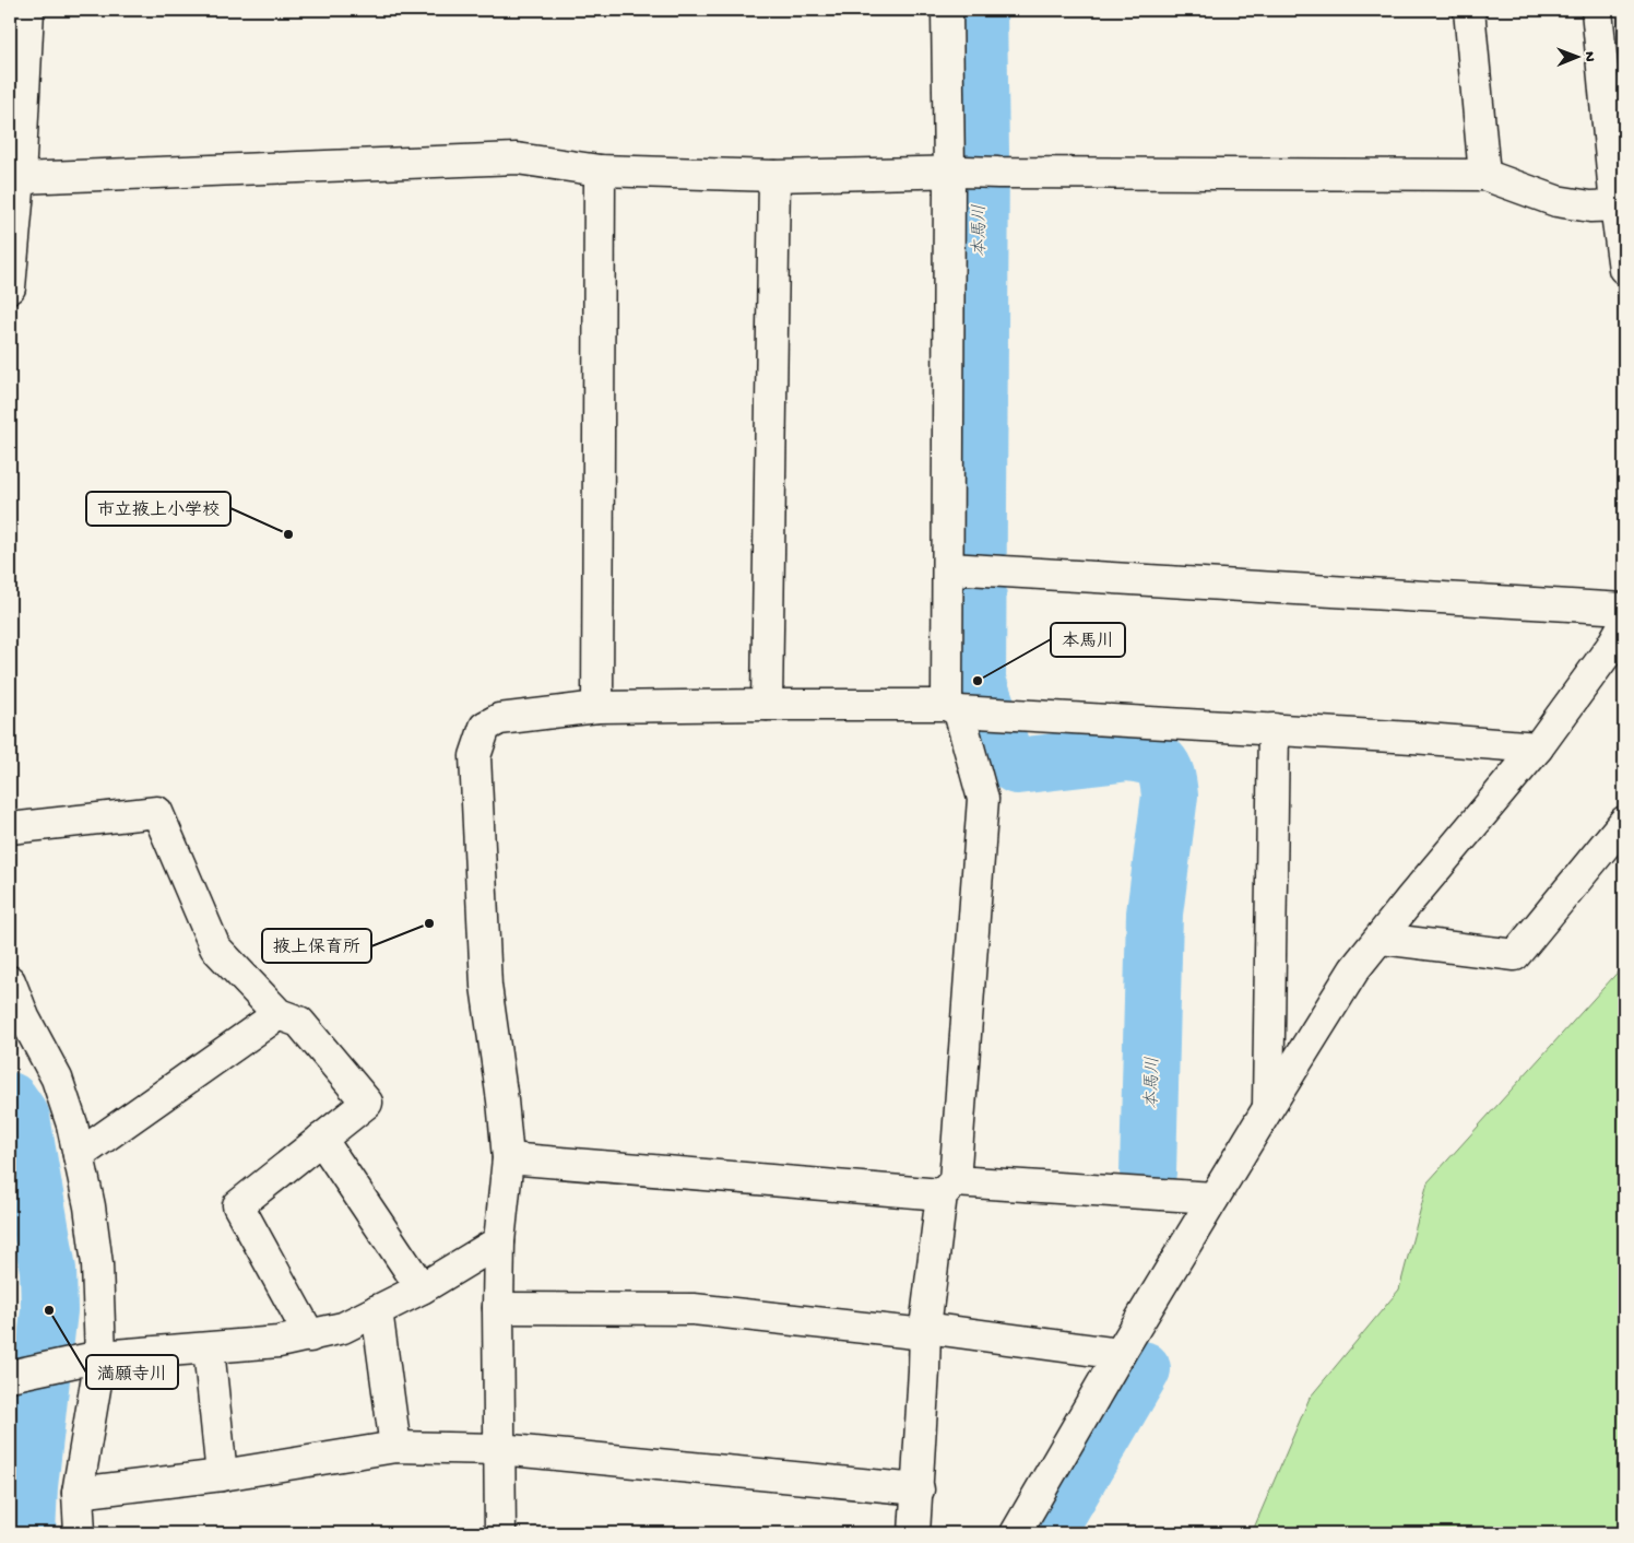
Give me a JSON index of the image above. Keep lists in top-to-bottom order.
{
  "water": ["本馬川"],
  "places": [
    "市立掖上小学校",
    "本馬川",
    "掖上保育所",
    "満願寺川"
  ],
  "north": "right"
}
